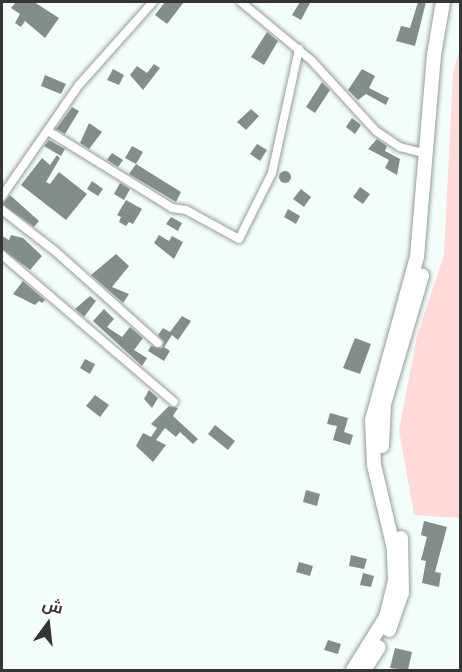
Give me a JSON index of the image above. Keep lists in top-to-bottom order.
{
  "north": "top"
}
